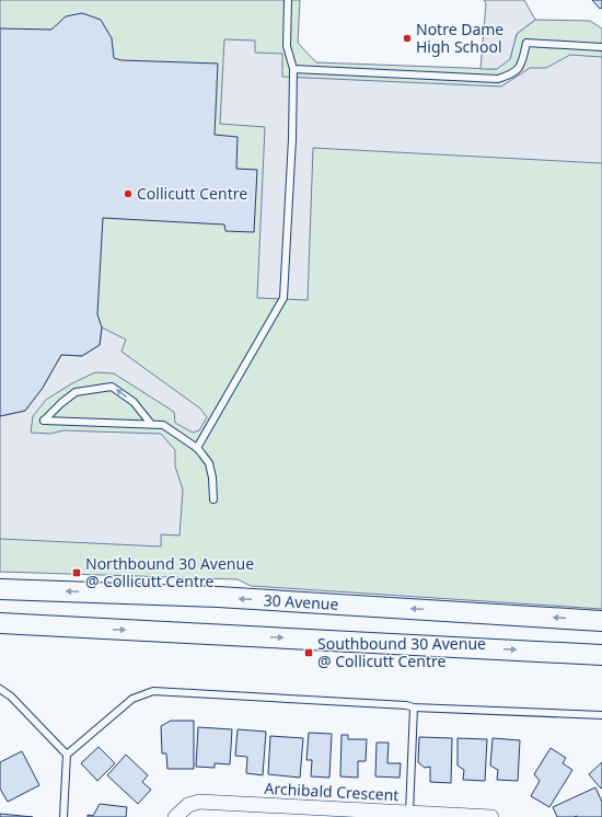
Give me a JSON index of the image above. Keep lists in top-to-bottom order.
{
  "streets": {
    "main road": ["30 Avenue"],
    "street": ["Archibald Crescent"]
  },
  "places": {
    "other": ["Notre Dame High School", "Collicutt Centre"],
    "transit": ["Northbound 30 Avenue @ Collicutt Centre", "Southbound 30 Avenue @ Collicutt Centre"]
  }
}
